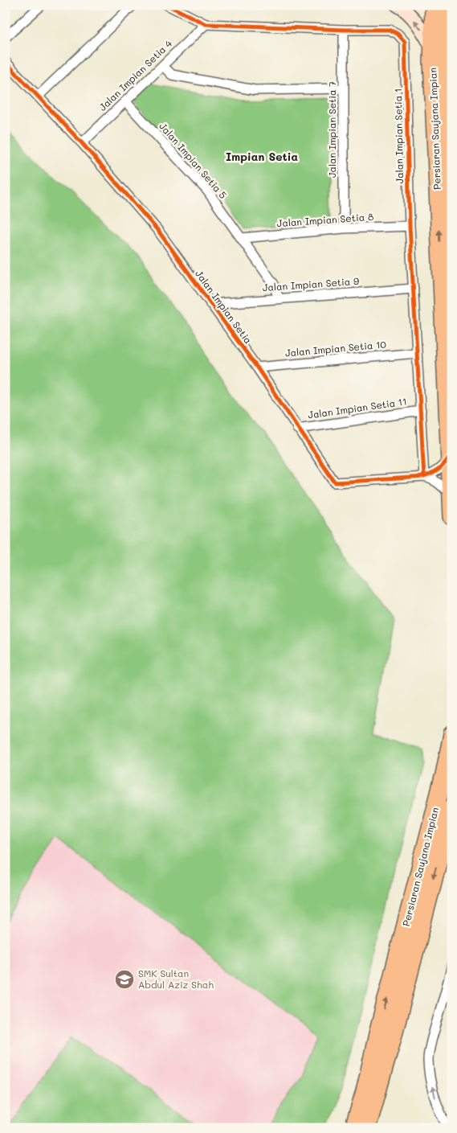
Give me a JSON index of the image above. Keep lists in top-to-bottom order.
{
  "streets": {
    "highway": ["Persiaran Saujana Impian"],
    "street": [
      "Jalan Impian Setia 4",
      "Jalan Impian Setia 7",
      "Jalan Impian Setia 1",
      "Jalan Impian Setia 5",
      "Jalan Impian Setia 8",
      "Jalan Impian Setia 9",
      "Jalan Impian Setia",
      "Jalan Impian Setia 10",
      "Jalan Impian Setia 11"
    ]
  },
  "crossings": [
    ["Jalan Impian Setia 4", "Jalan Impian Setia 1"],
    ["Jalan Impian Setia 4", "Jalan Impian Setia 5"],
    ["Jalan Impian Setia 4", "Jalan Impian Setia"],
    ["Persiaran Saujana Impian", "Jalan Impian Setia"],
    ["Jalan Impian Setia 7", "Jalan Impian Setia 1"],
    ["Jalan Impian Setia 7", "Jalan Impian Setia 8"],
    ["Jalan Impian Setia 1", "Jalan Impian Setia 8"],
    ["Jalan Impian Setia 1", "Jalan Impian Setia 9"],
    ["Jalan Impian Setia 1", "Jalan Impian Setia"],
    ["Jalan Impian Setia 1", "Jalan Impian Setia 10"],
    ["Jalan Impian Setia 1", "Jalan Impian Setia 11"],
    ["Jalan Impian Setia 5", "Jalan Impian Setia 8"],
    ["Jalan Impian Setia 5", "Jalan Impian Setia 9"],
    ["Jalan Impian Setia 9", "Jalan Impian Setia"],
    ["Jalan Impian Setia", "Jalan Impian Setia 10"],
    ["Jalan Impian Setia", "Jalan Impian Setia 11"]
  ],
  "districts": ["Impian Setia"],
  "places": {
    "school or university": ["SMK Sultan Abdul Aziz Shah"]
  }
}
